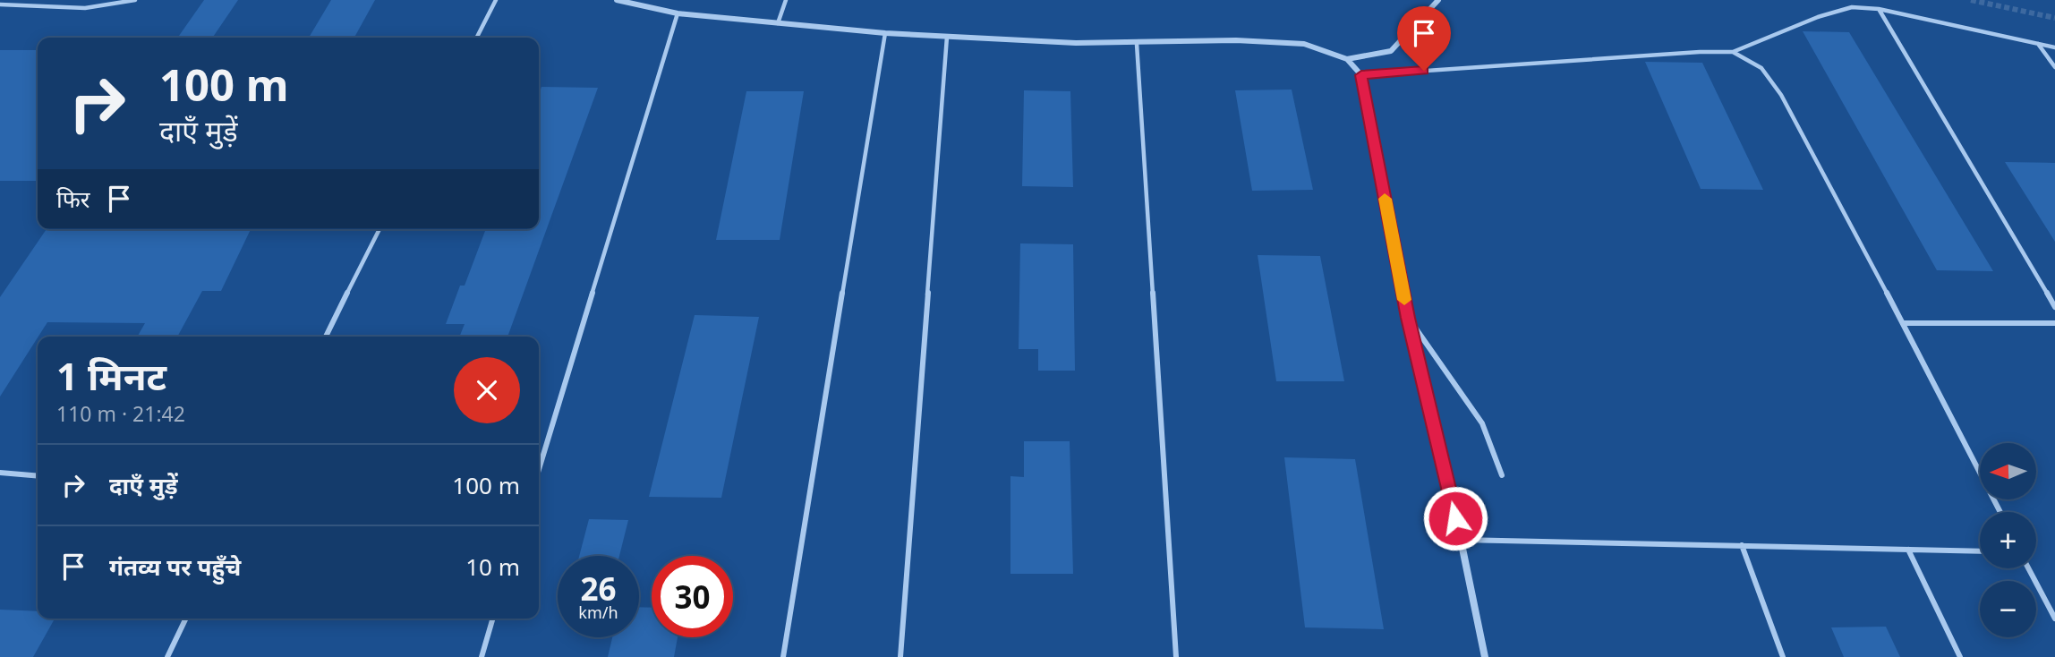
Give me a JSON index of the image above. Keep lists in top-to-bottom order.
{
  "north": "left",
  "page": {
    "turn": ["100 m", "दाएँ मुड़ें"],
    "then": "फिर",
    "heading": ["1 मिनट", "110 m · 21:42"],
    "map_buttons": ["+", "−"],
    "list": [
      {
        "name": "दाएँ मुड़ें",
        "value": "100 m"
      },
      {
        "name": "गंतव्य पर पहुँचे",
        "value": "10 m"
      }
    ],
    "speed": "26 km/h",
    "limit": "30"
  }
}
